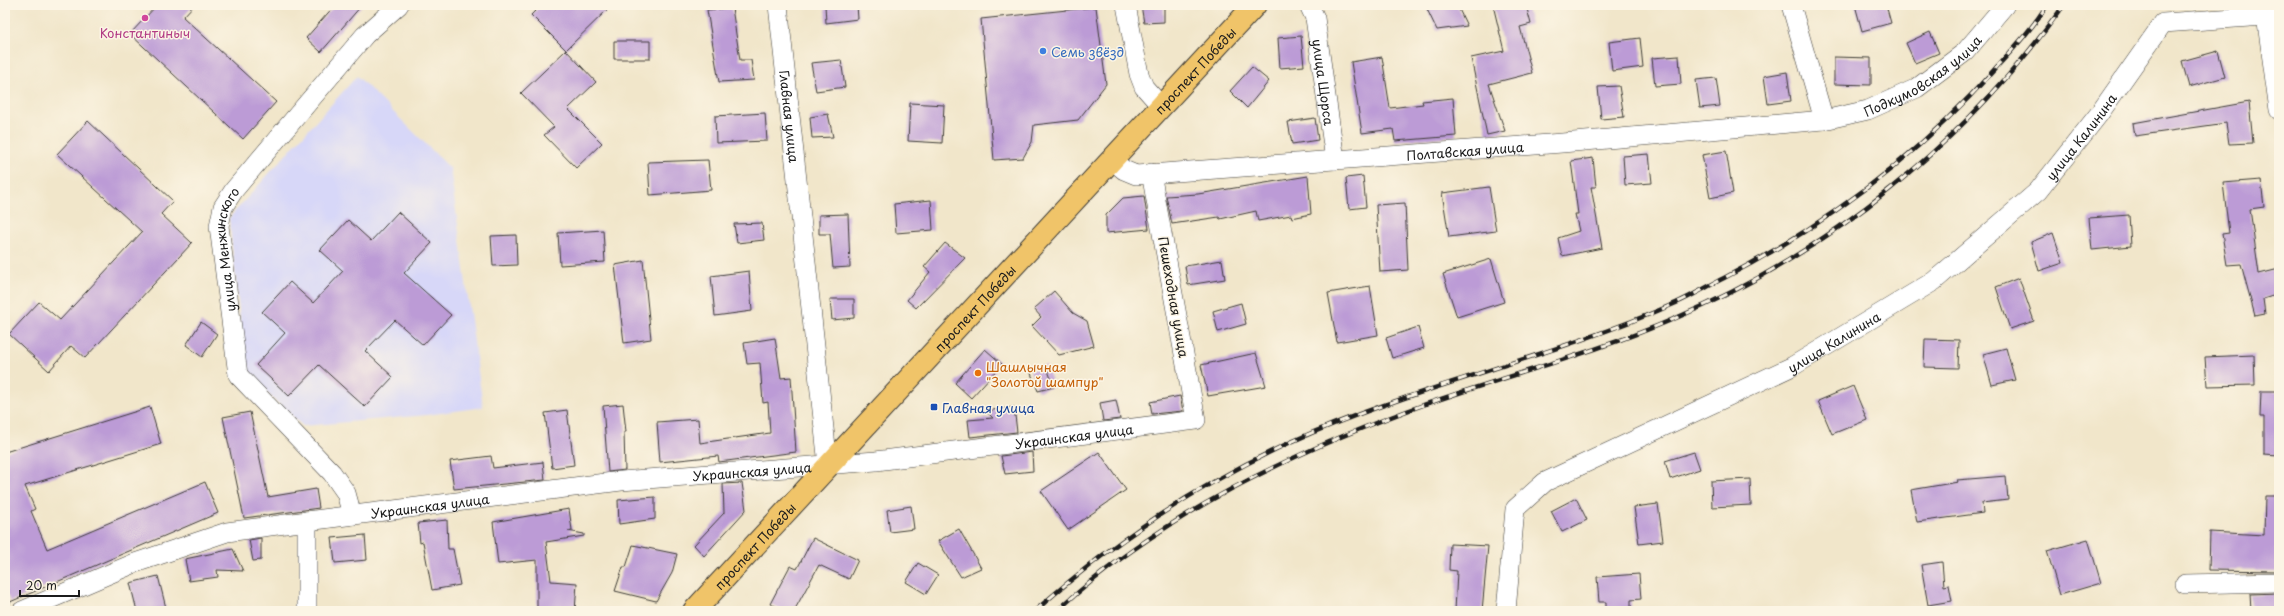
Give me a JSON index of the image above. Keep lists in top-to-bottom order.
{
  "streets": {
    "main road": ["проспект Победы"],
    "street": [
      "Подкумовская улица",
      "улица Щорса",
      "Главная улица",
      "улица Калинина",
      "Полтавская улица",
      "улица Менжинского",
      "Пешеходная улица",
      "Украинская улица"
    ]
  },
  "crossings": [
    ["проспект Победы", "Главная улица"],
    ["проспект Победы", "Полтавская улица"],
    ["проспект Победы", "Украинская улица"],
    ["Подкумовская улица", "Полтавская улица"],
    ["улица Щорса", "Полтавская улица"],
    ["Главная улица", "Украинская улица"],
    ["Полтавская улица", "Пешеходная улица"],
    ["улица Менжинского", "Украинская улица"],
    ["Пешеходная улица", "Украинская улица"]
  ],
  "places": {
    "other": ["Константиныч", "Семь звёзд", "Шашлычная \"Золотой шампур\""],
    "transit": ["Главная улица"]
  },
  "scale_bar": "20 m"
}
